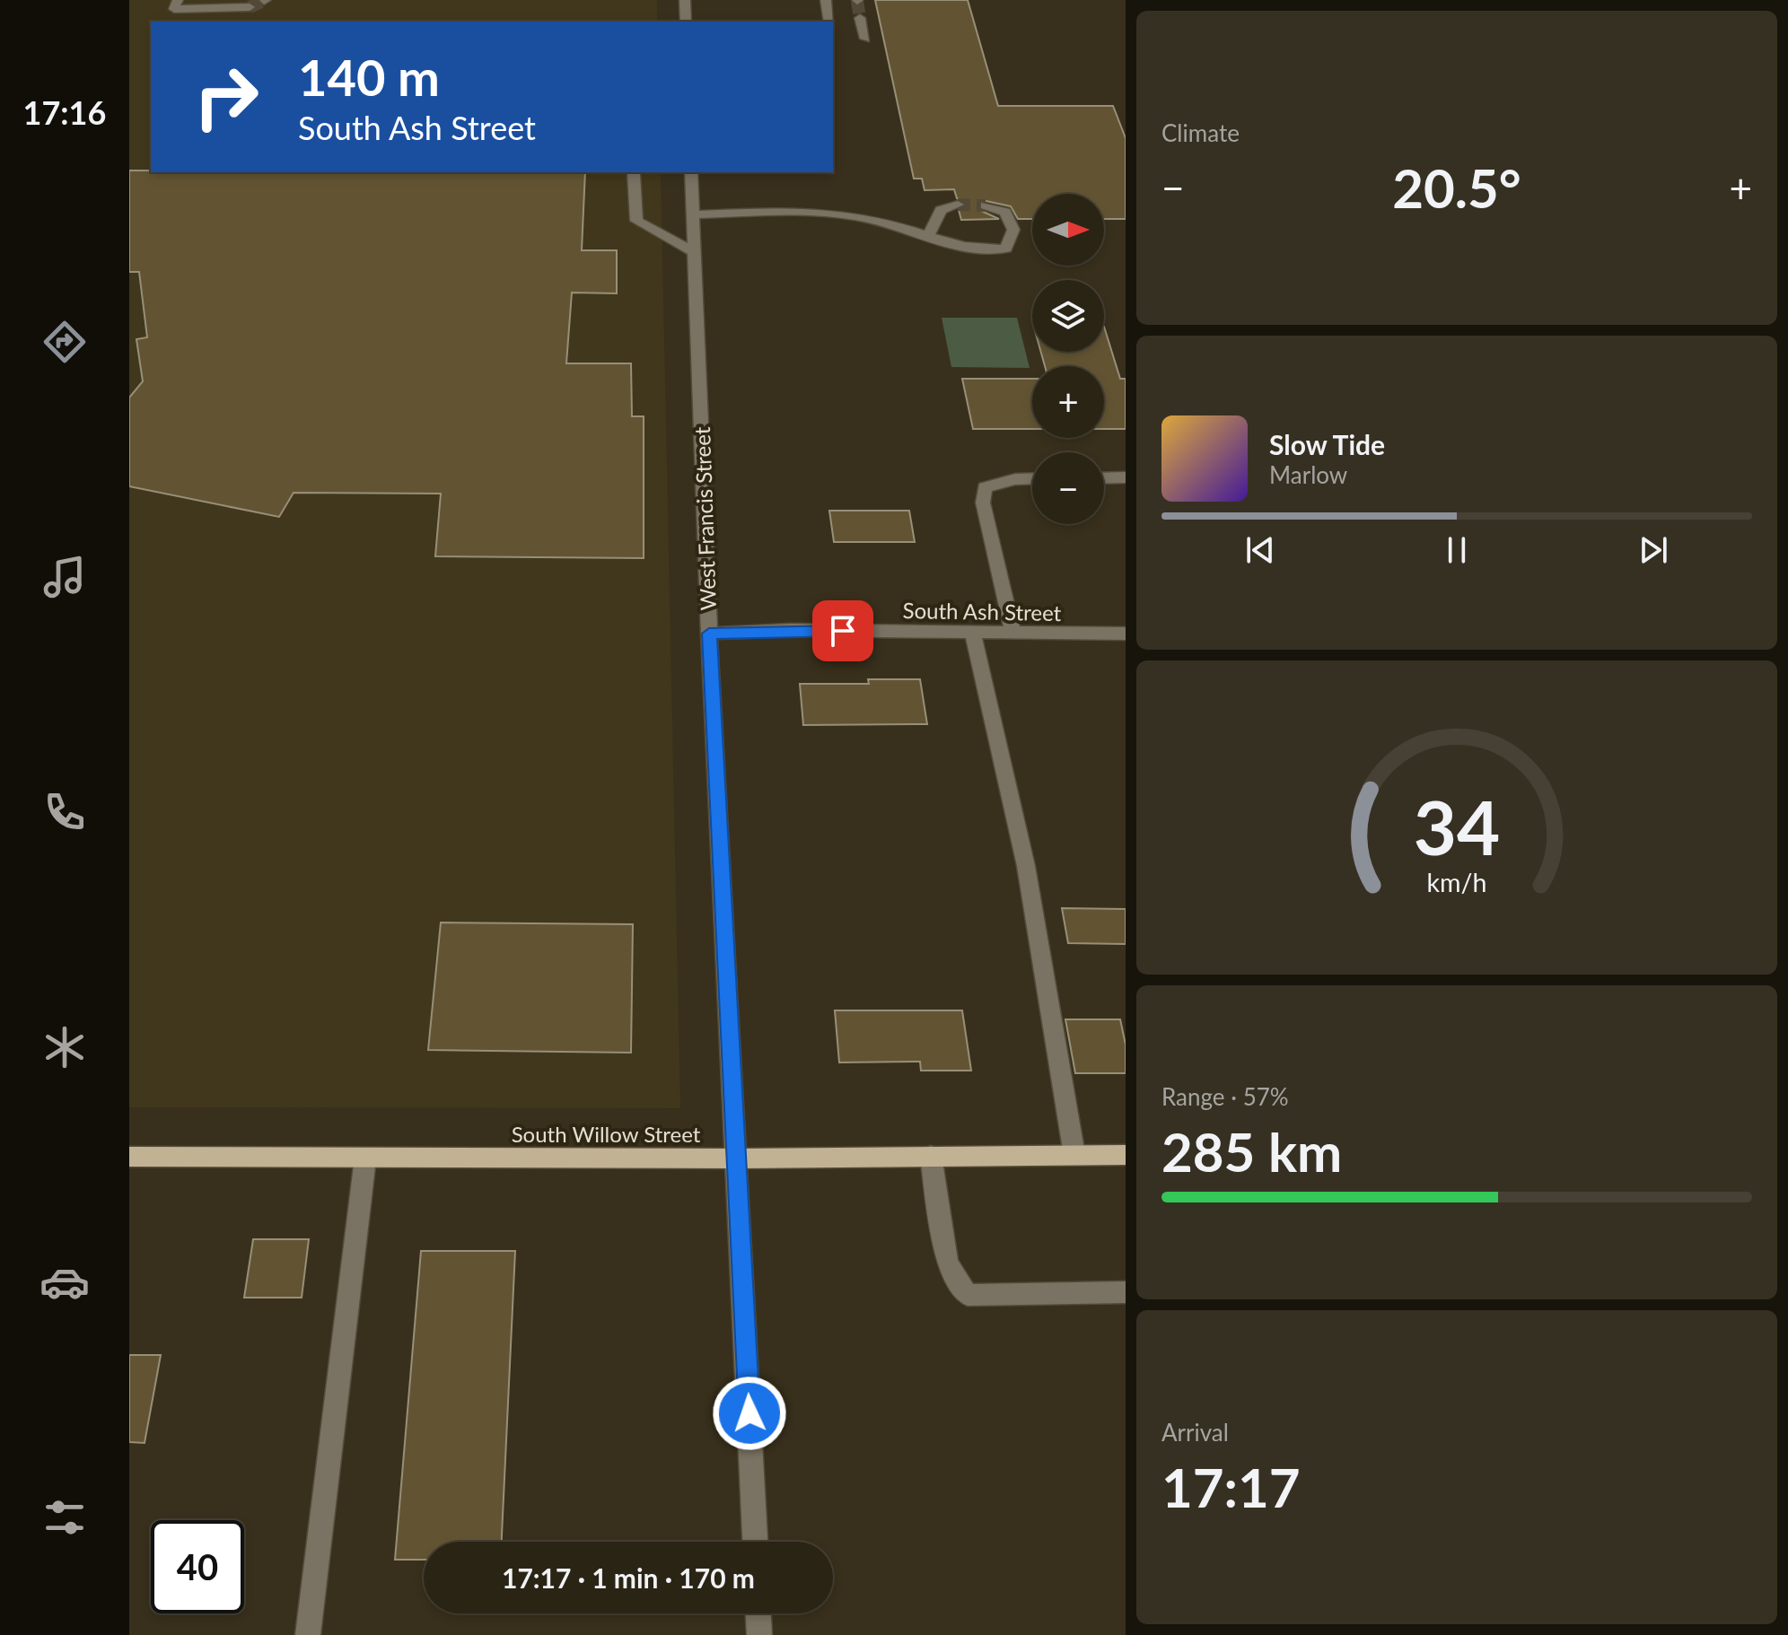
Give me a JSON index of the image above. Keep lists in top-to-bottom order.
{
  "streets": {
    "main road": ["South Willow Street"],
    "street": ["West Francis Street", "South Ash Street"]
  },
  "crossings": [
    ["West Francis Street", "South Ash Street"],
    ["West Francis Street", "South Willow Street"]
  ],
  "north": "right",
  "page": {
    "tabs": "17:16",
    "tile": [
      "Climate",
      ["Range · 57%", "285 km"],
      ["Arrival", "17:17"]
    ],
    "turn": ["140 m", "South Ash Street"],
    "heat": ["−", "20.5°", "+"],
    "map_buttons": ["+", "−"],
    "song": ["Slow Tide", "Marlow"],
    "limit": "40",
    "trip": "17:17 · 1 min · 170 m",
    "gauge": ["34", "km/h"]
  }
}
